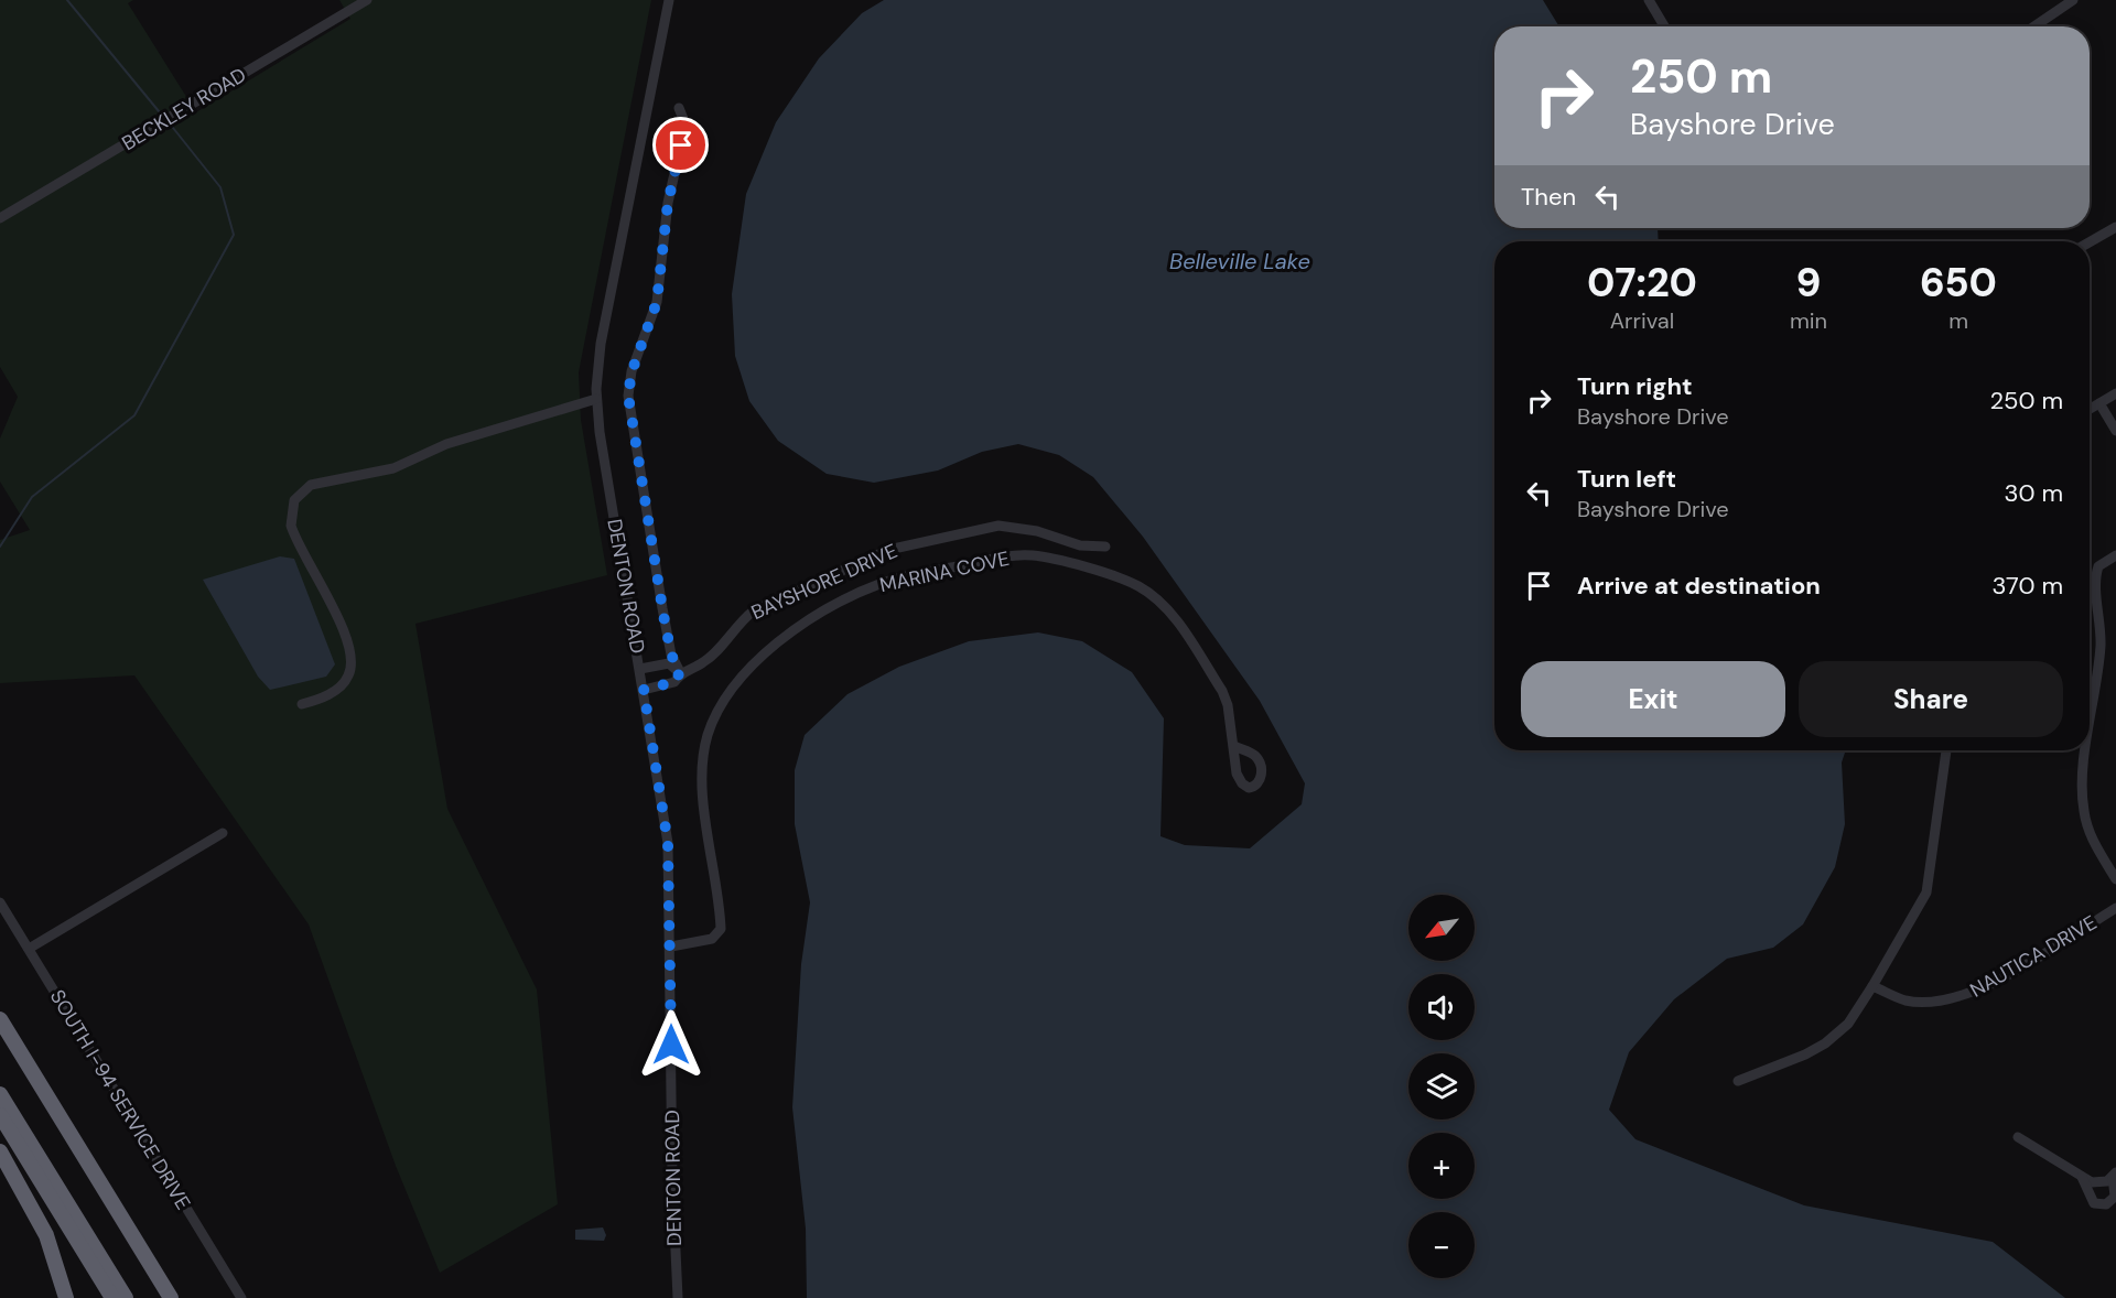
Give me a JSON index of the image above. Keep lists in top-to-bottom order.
{
  "streets": {
    "street": [
      "BECKLEY ROAD",
      "MARINA COVE",
      "BAYSHORE DRIVE",
      "DENTON ROAD",
      "NAUTICA DRIVE",
      "SOUTH I-94 SERVICE DRIVE"
    ]
  },
  "crossings": [
    ["MARINA COVE", "DENTON ROAD"],
    ["BAYSHORE DRIVE", "DENTON ROAD"]
  ],
  "water": ["Belleville Lake"],
  "north": "bottom left",
  "page": {
    "turn": ["250 m", "Bayshore Drive"],
    "then": "Then",
    "eta": [
      "07:20",
      "Arrival",
      "9",
      "min",
      "650",
      "m"
    ],
    "list": [
      {
        "name": "Turn right",
        "note": "Bayshore Drive",
        "value": "250 m"
      },
      {
        "name": "Turn left",
        "note": "Bayshore Drive",
        "value": "30 m"
      },
      {
        "name": "Arrive at destination",
        "value": "370 m"
      }
    ],
    "buttons": ["Exit", "Share"],
    "map_buttons": ["+", "−"]
  }
}
